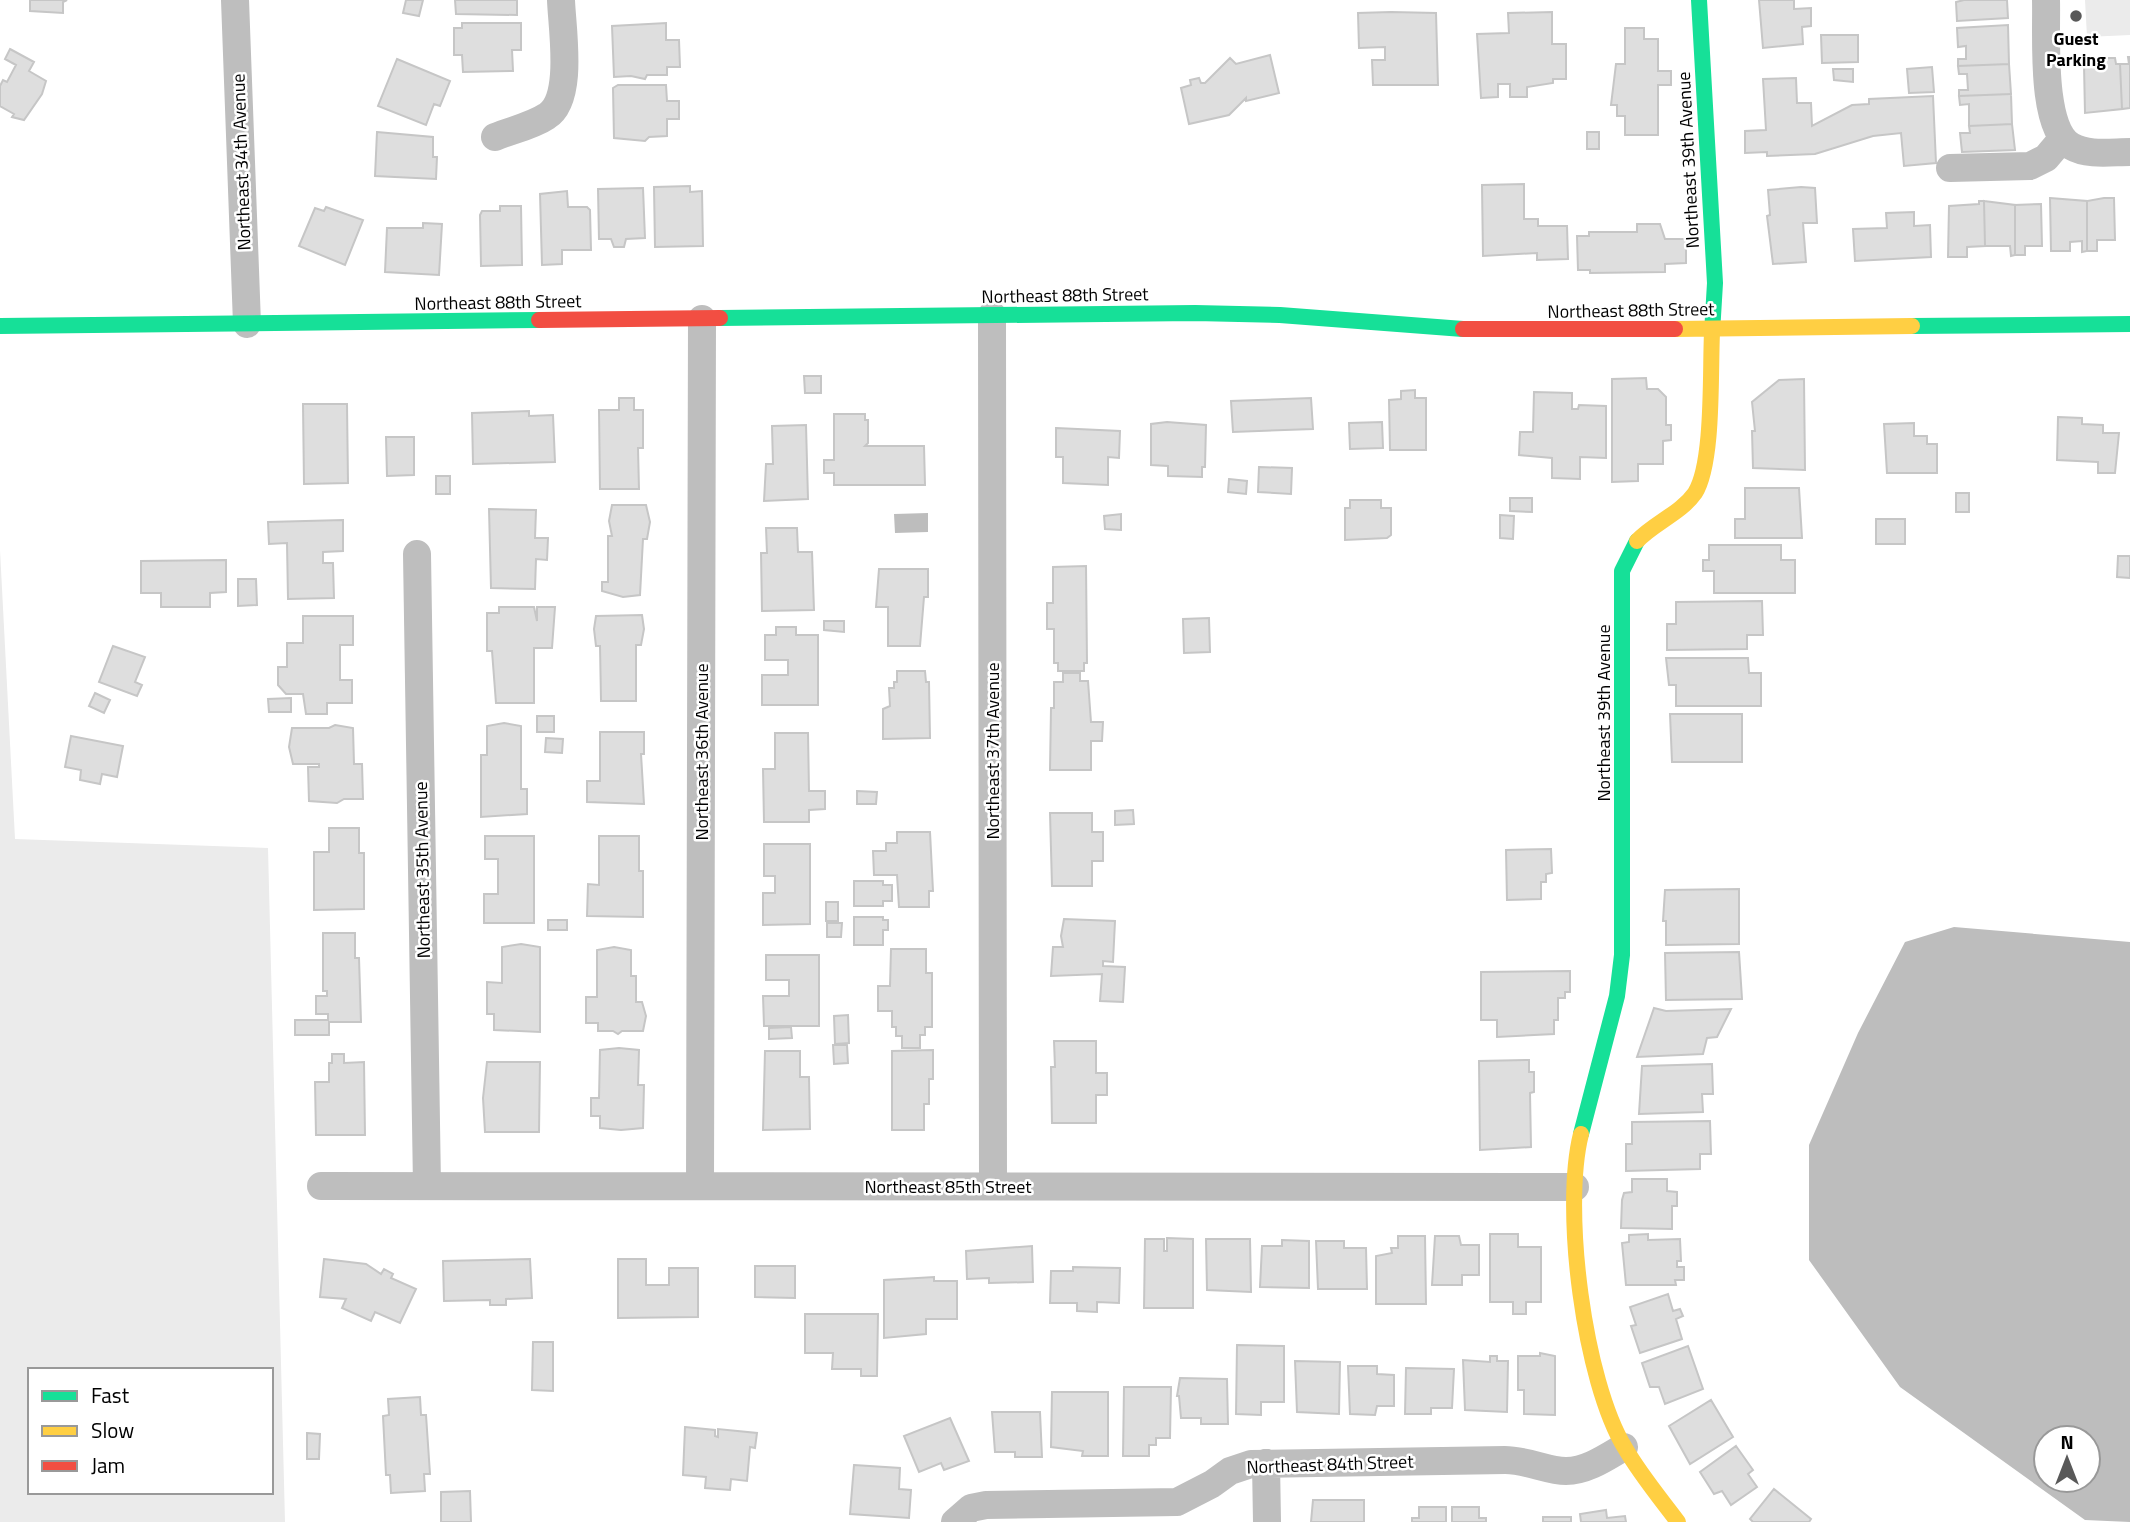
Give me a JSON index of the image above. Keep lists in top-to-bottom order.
{
  "streets": {
    "street": [
      "Northeast 39th Avenue",
      "Northeast 34th Avenue",
      "Northeast 88th Street",
      "Northeast 37th Avenue",
      "Northeast 36th Avenue",
      "Northeast 35th Avenue",
      "Northeast 85th Street",
      "Northeast 84th Street"
    ]
  },
  "crossings": [
    ["Northeast 39th Avenue", "Northeast 88th Street"],
    ["Northeast 39th Avenue", "Northeast 85th Street"],
    ["Northeast 39th Avenue", "Northeast 84th Street"],
    ["Northeast 34th Avenue", "Northeast 88th Street"],
    ["Northeast 88th Street", "Northeast 37th Avenue"],
    ["Northeast 88th Street", "Northeast 36th Avenue"],
    ["Northeast 37th Avenue", "Northeast 85th Street"],
    ["Northeast 36th Avenue", "Northeast 85th Street"],
    ["Northeast 35th Avenue", "Northeast 85th Street"]
  ],
  "places": ["Guest Parking"],
  "legend": ["Fast", "Slow", "Jam"],
  "north": "top"
}
